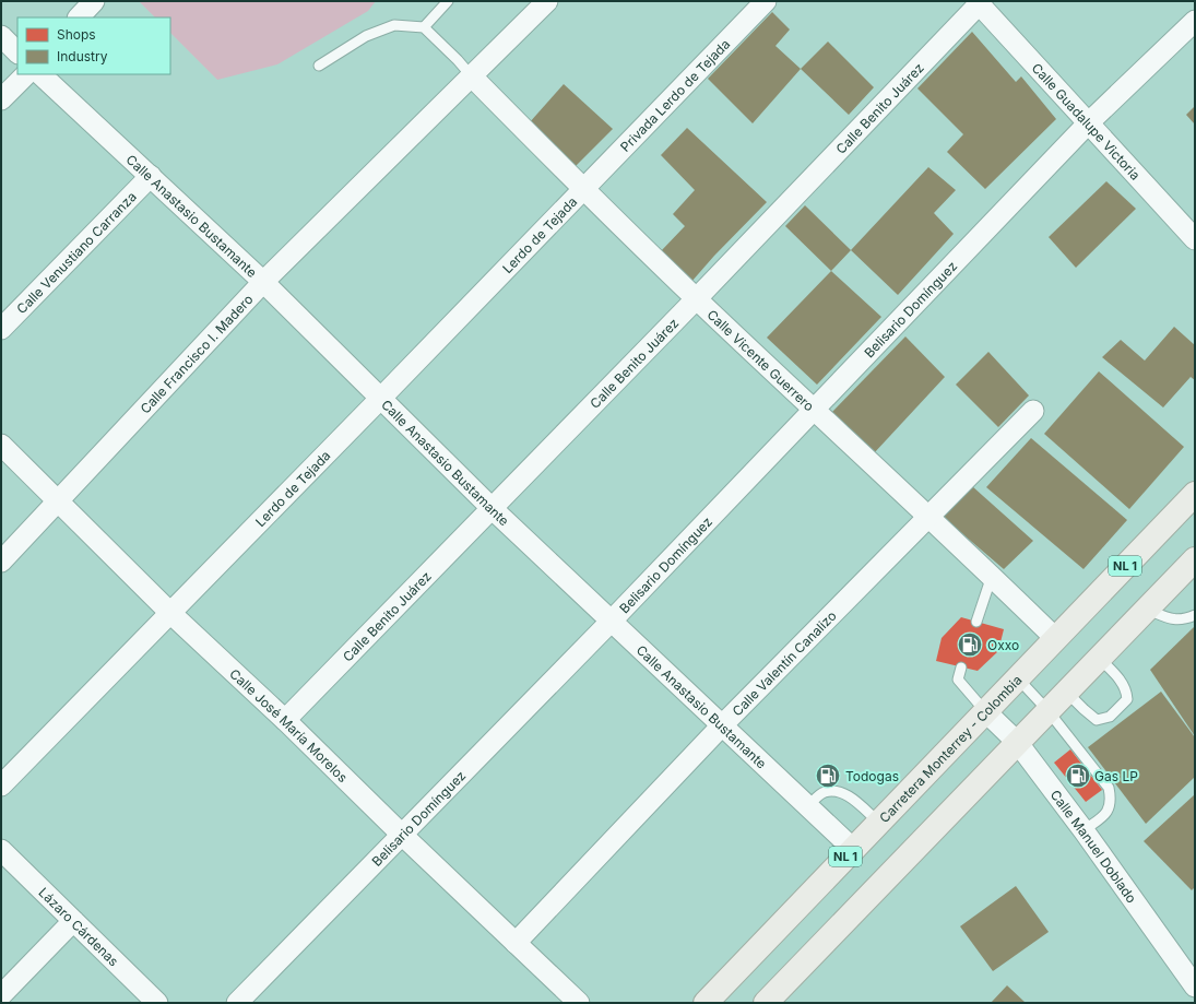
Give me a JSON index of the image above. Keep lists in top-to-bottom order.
{
  "streets": {
    "main road": ["NL 1", "Carretera Monterrey - Colombia"],
    "street": [
      "Privada Lerdo de Tejada",
      "Calle Benito Juárez",
      "Calle Guadalupe Victoria",
      "Calle Anastasio Bustamante",
      "Lerdo de Tejada",
      "Calle Venustiano Carranza",
      "Belisario Domínguez",
      "Calle Francisco I. Madero",
      "Calle Vicente Guerrero",
      "Calle Valentín Canalizo",
      "Calle José María Morelos",
      "Calle Manuel Doblado",
      "Lázaro Cárdenas"
    ]
  },
  "crossings": [
    ["Privada Lerdo de Tejada", "Lerdo de Tejada"],
    ["Privada Lerdo de Tejada", "Calle Vicente Guerrero"],
    ["Calle Benito Juárez", "Calle Guadalupe Victoria"],
    ["Calle Benito Juárez", "Calle Anastasio Bustamante"],
    ["Calle Benito Juárez", "Calle Vicente Guerrero"],
    ["Calle Benito Juárez", "Calle José María Morelos"],
    ["Calle Guadalupe Victoria", "Belisario Domínguez"],
    ["Calle Anastasio Bustamante", "Lerdo de Tejada"],
    ["Calle Anastasio Bustamante", "Calle Venustiano Carranza"],
    ["Calle Anastasio Bustamante", "Belisario Domínguez"],
    ["Calle Anastasio Bustamante", "Calle Francisco I. Madero"],
    ["Calle Anastasio Bustamante", "Calle Valentín Canalizo"],
    ["Calle Anastasio Bustamante", "Carretera Monterrey - Colombia"],
    ["Lerdo de Tejada", "Calle Vicente Guerrero"],
    ["Lerdo de Tejada", "Calle José María Morelos"],
    ["Belisario Domínguez", "Calle Vicente Guerrero"],
    ["Belisario Domínguez", "Calle José María Morelos"],
    ["Calle Francisco I. Madero", "Calle Vicente Guerrero"],
    ["Calle Francisco I. Madero", "Calle José María Morelos"],
    ["Calle Vicente Guerrero", "Calle Valentín Canalizo"],
    ["Calle Vicente Guerrero", "Carretera Monterrey - Colombia"],
    ["Calle Valentín Canalizo", "Calle José María Morelos"],
    ["Carretera Monterrey - Colombia", "Calle Manuel Doblado"]
  ],
  "places": {
    "fuel station": ["Oxxo", "Todogas", "Gas LP"]
  },
  "legend": ["Shops", "Industry"]
}
